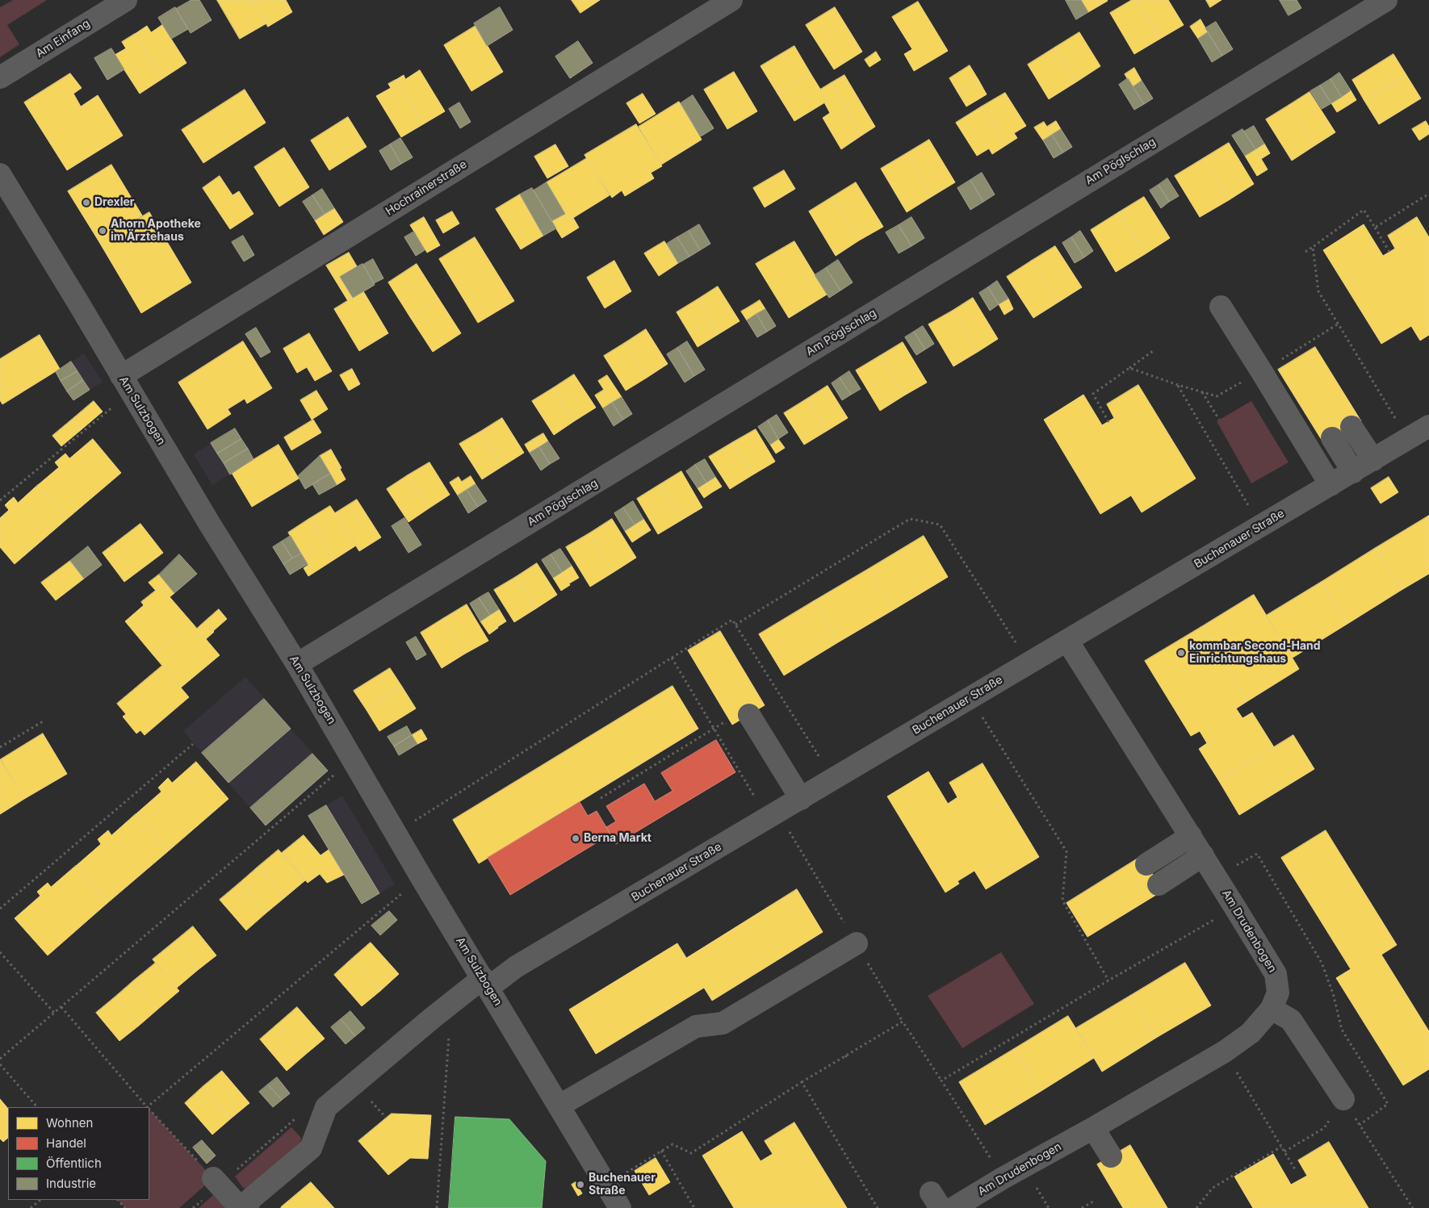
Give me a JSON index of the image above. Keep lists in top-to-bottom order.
{
  "streets": {
    "street": [
      "Am Einfang",
      "Am Pöglschlag",
      "Hochrainerstraße",
      "Am Sulzbogen",
      "Buchenauer Straße",
      "Am Drudenbogen"
    ]
  },
  "crossings": [
    ["Am Pöglschlag", "Am Sulzbogen"],
    ["Hochrainerstraße", "Am Sulzbogen"],
    ["Am Sulzbogen", "Buchenauer Straße"],
    ["Buchenauer Straße", "Am Drudenbogen"]
  ],
  "places": [
    "Drexler",
    "Ahorn Apotheke im Ärztehaus",
    "kommbar Second-Hand Einrichtungshaus",
    "Berna Markt",
    "Buchenauer Straße"
  ],
  "legend": [
    "Wohnen",
    "Handel",
    "Öffentlich",
    "Industrie"
  ]
}
